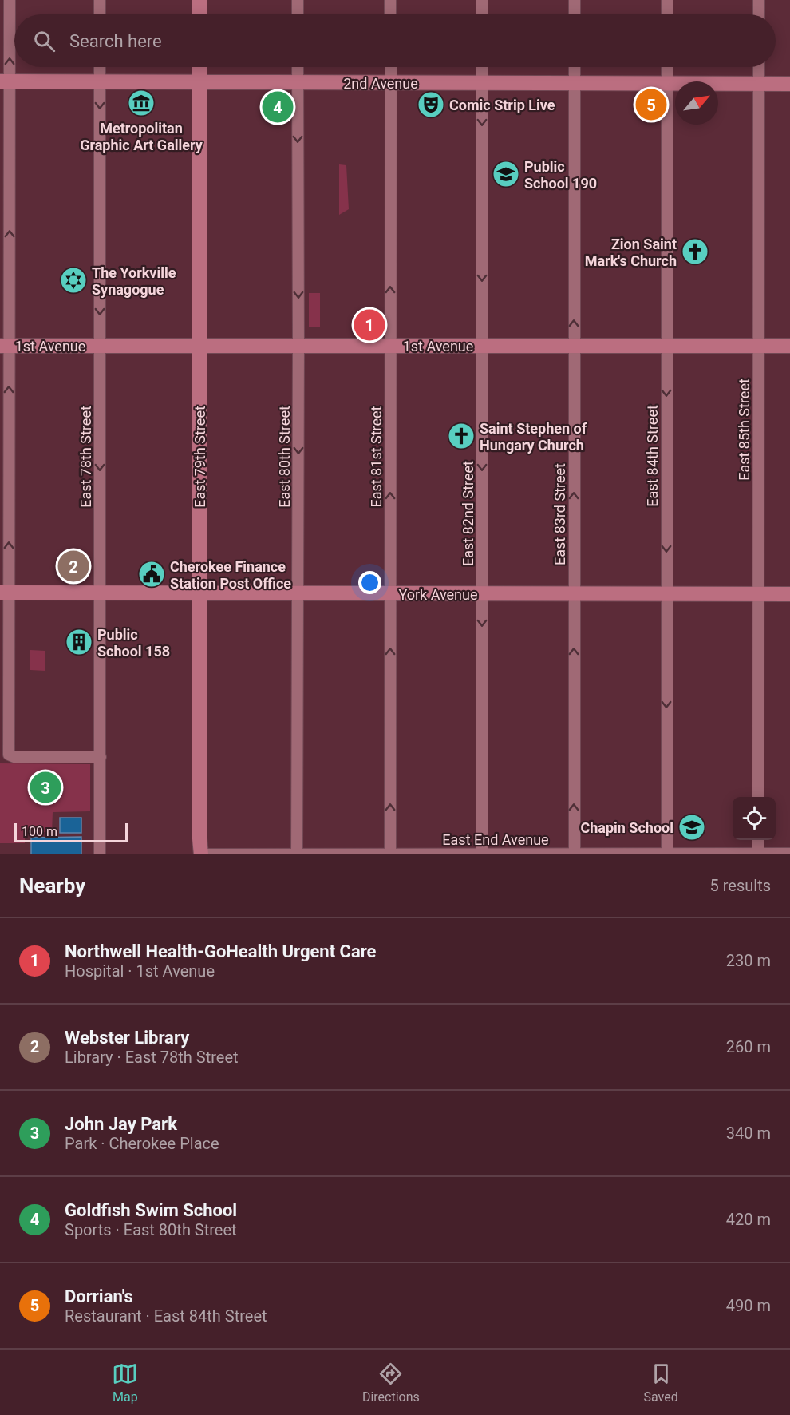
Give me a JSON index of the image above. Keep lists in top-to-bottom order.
{
  "streets": {
    "main road": [
      "2nd Avenue",
      "1st Avenue",
      "East 79th Street",
      "York Avenue"
    ],
    "street": [
      "East 85th Street",
      "East 84th Street",
      "East 78th Street",
      "East 80th Street",
      "East 81st Street",
      "East 82nd Street",
      "East 83rd Street",
      "East End Avenue"
    ]
  },
  "crossings": [
    ["2nd Avenue", "East 85th Street"],
    ["2nd Avenue", "East 84th Street"],
    ["2nd Avenue", "East 78th Street"],
    ["2nd Avenue", "East 79th Street"],
    ["2nd Avenue", "East 80th Street"],
    ["2nd Avenue", "East 81st Street"],
    ["2nd Avenue", "East 82nd Street"],
    ["2nd Avenue", "East 83rd Street"],
    ["1st Avenue", "East 85th Street"],
    ["1st Avenue", "East 84th Street"],
    ["1st Avenue", "East 78th Street"],
    ["1st Avenue", "East 79th Street"],
    ["1st Avenue", "East 80th Street"],
    ["1st Avenue", "East 81st Street"],
    ["1st Avenue", "East 82nd Street"],
    ["1st Avenue", "East 83rd Street"],
    ["East 85th Street", "York Avenue"],
    ["East 84th Street", "York Avenue"],
    ["East 84th Street", "East End Avenue"],
    ["East 78th Street", "York Avenue"],
    ["East 79th Street", "York Avenue"],
    ["East 79th Street", "East End Avenue"],
    ["East 80th Street", "York Avenue"],
    ["East 80th Street", "East End Avenue"],
    ["East 81st Street", "York Avenue"],
    ["East 81st Street", "East End Avenue"],
    ["East 82nd Street", "York Avenue"],
    ["East 82nd Street", "East End Avenue"],
    ["East 83rd Street", "York Avenue"],
    ["East 83rd Street", "East End Avenue"]
  ],
  "one_way": [
    "East 84th Street",
    "East 80th Street",
    "East 81st Street",
    "East 82nd Street",
    "East 83rd Street"
  ],
  "places": {
    "museum": ["Metropolitan Graphic Art Gallery"],
    "theatre": ["Comic Strip Live"],
    "school or university": ["Public School 190", "Chapin School"],
    "church": ["Zion Saint Mark's Church", "Saint Stephen of Hungary Church"],
    "synagogue": ["The Yorkville Synagogue"],
    "public building": ["Cherokee Finance Station Post Office"],
    "building": ["Public School 158"]
  },
  "scale_bar": "100 m",
  "north": "top right",
  "page": {
    "search": "Search here",
    "pins": [
      "5",
      "4",
      "1",
      "2",
      "3"
    ],
    "scale": "100 m",
    "heading": ["Nearby", "5 results"],
    "list": [
      {
        "mark": "1",
        "name": "Northwell Health-GoHealth Urgent Care",
        "note": "Hospital · 1st Avenue",
        "value": "230 m"
      },
      {
        "mark": "2",
        "name": "Webster Library",
        "note": "Library · East 78th Street",
        "value": "260 m"
      },
      {
        "mark": "3",
        "name": "John Jay Park",
        "note": "Park · Cherokee Place",
        "value": "340 m"
      },
      {
        "mark": "4",
        "name": "Goldfish Swim School",
        "note": "Sports · East 80th Street",
        "value": "420 m"
      },
      {
        "mark": "5",
        "name": "Dorrian's",
        "note": "Restaurant · East 84th Street",
        "value": "490 m"
      }
    ],
    "nav": ["Map", "Directions", "Saved"]
  }
}
